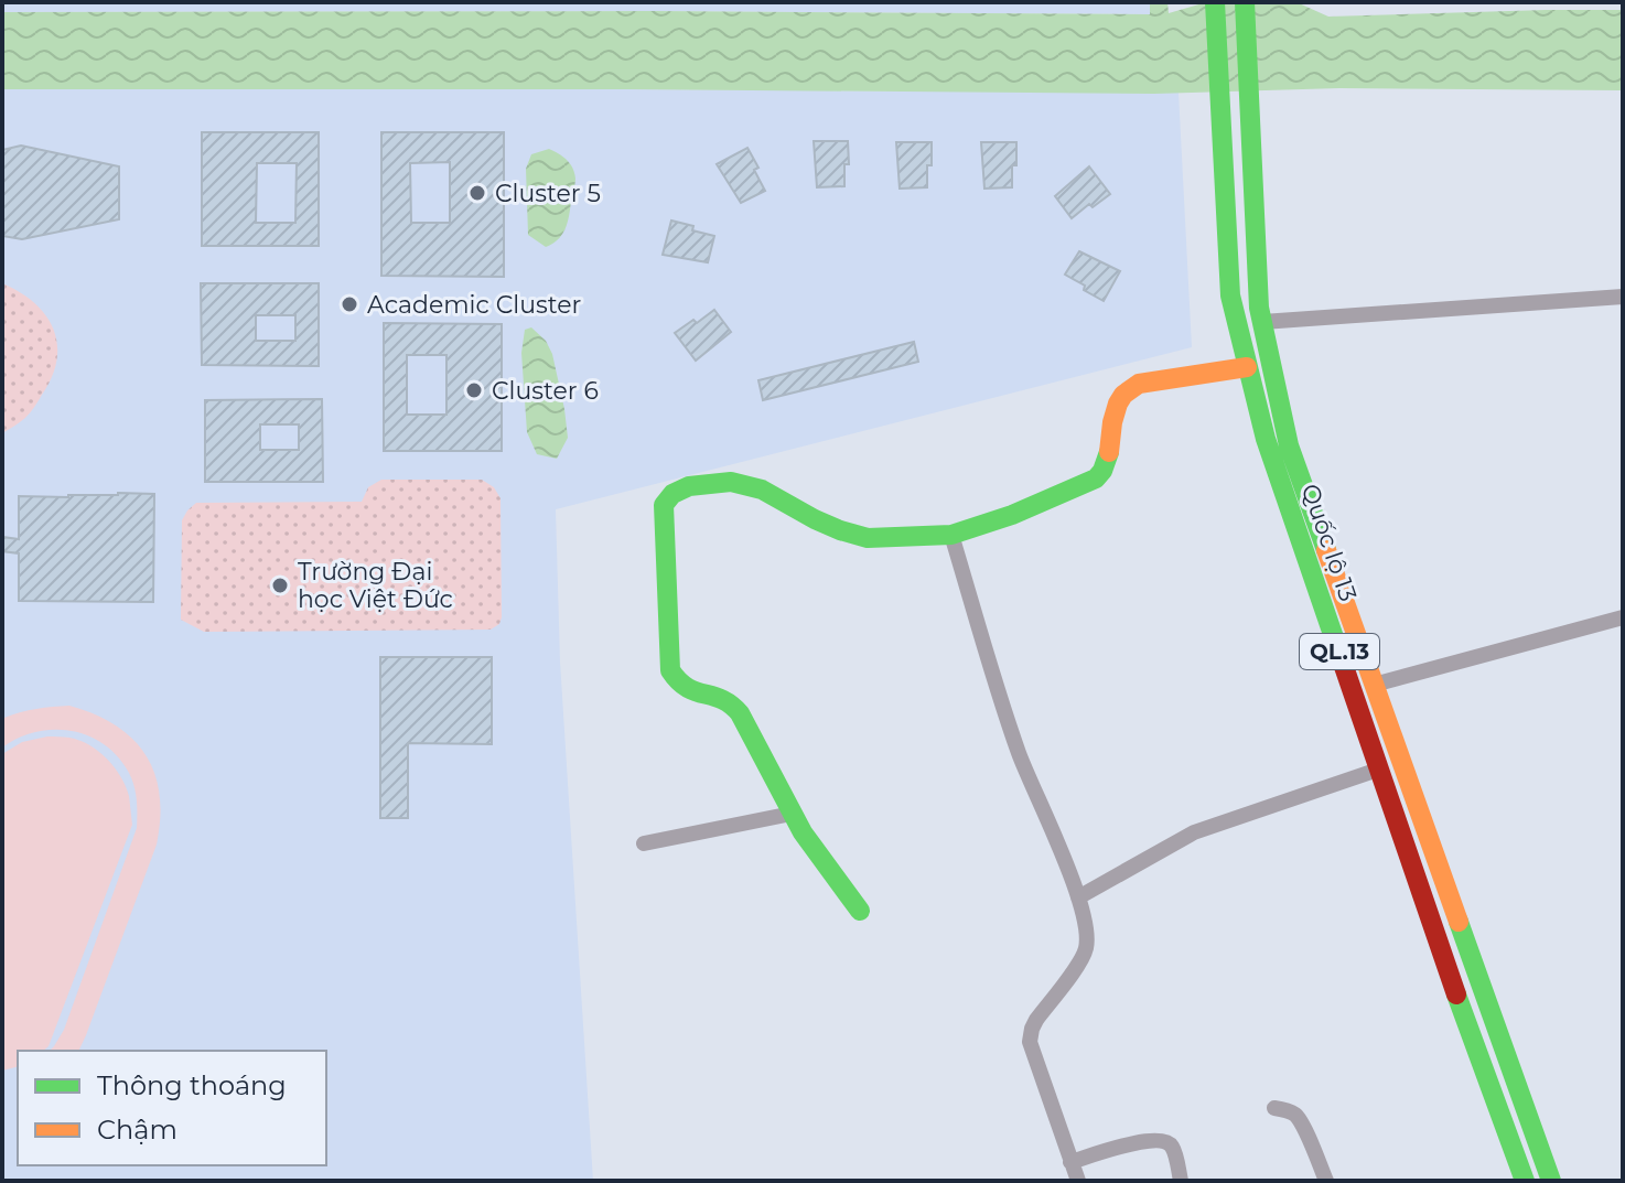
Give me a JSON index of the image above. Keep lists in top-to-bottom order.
{
  "streets": {
    "main road": ["Quốc lộ 13", "QL.13"]
  },
  "places": [
    "Cluster 5",
    "Academic Cluster",
    "Cluster 6",
    "Trường Đại học Việt Đức"
  ],
  "legend": ["Thông thoáng", "Chậm"]
}
